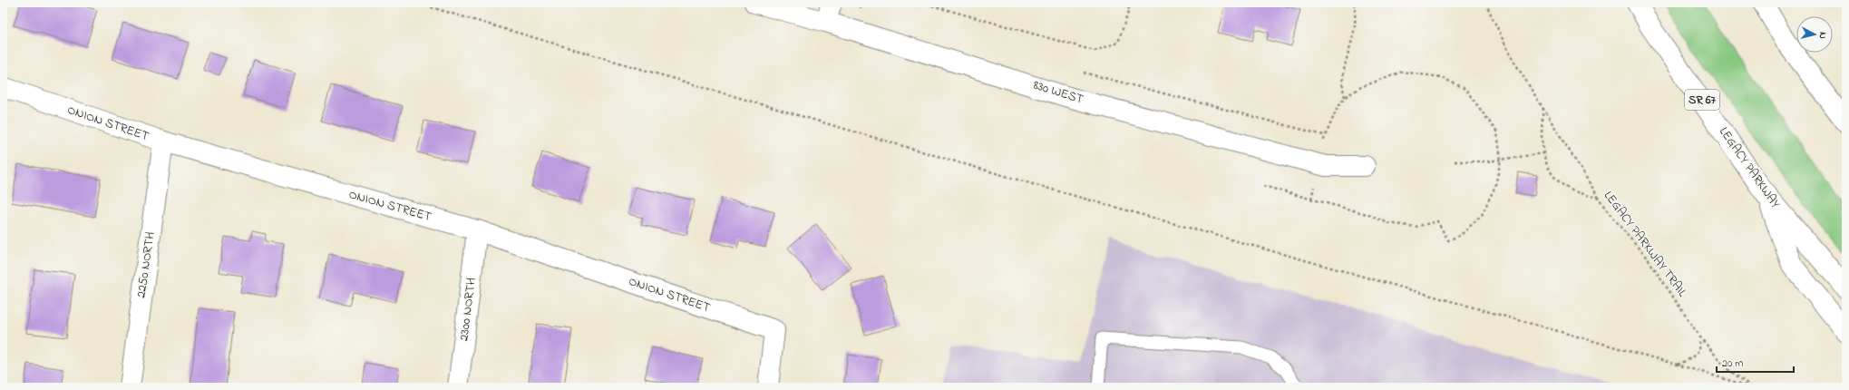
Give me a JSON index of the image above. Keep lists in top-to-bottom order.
{
  "streets": {
    "main road": [
      "830 WEST",
      "SR 67",
      "ONION STREET",
      "LEGACY PARKWAY",
      "2250 NORTH",
      "2300 NORTH"
    ],
    "path": ["LEGACY PARKWAY TRAIL"]
  },
  "crossings": [
    ["ONION STREET", "2250 NORTH"],
    ["ONION STREET", "2300 NORTH"]
  ],
  "scale_bar": "20 m",
  "north": "right"
}
